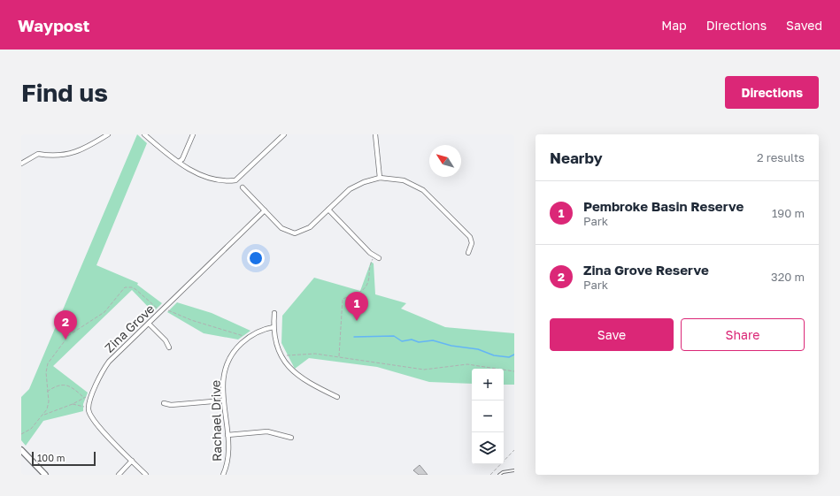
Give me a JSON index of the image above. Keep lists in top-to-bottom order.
{
  "streets": {
    "street": ["Zina Grove", "Rachael Drive"]
  },
  "scale_bar": "100 m",
  "north": "top left",
  "page": {
    "header": "Waypost",
    "nav": ["Map", "Directions", "Saved"],
    "buttons": [
      "Directions",
      ["Save", "Share"]
    ],
    "title": "Find us",
    "heading": ["Nearby", "2 results"],
    "list": [
      {
        "mark": "1",
        "name": "Pembroke Basin Reserve",
        "note": "Park",
        "value": "190 m"
      },
      {
        "mark": "2",
        "name": "Zina Grove Reserve",
        "note": "Park",
        "value": "320 m"
      }
    ],
    "pins": ["1", "2"],
    "map_buttons": ["+", "−"],
    "scale": "100 m"
  }
}
